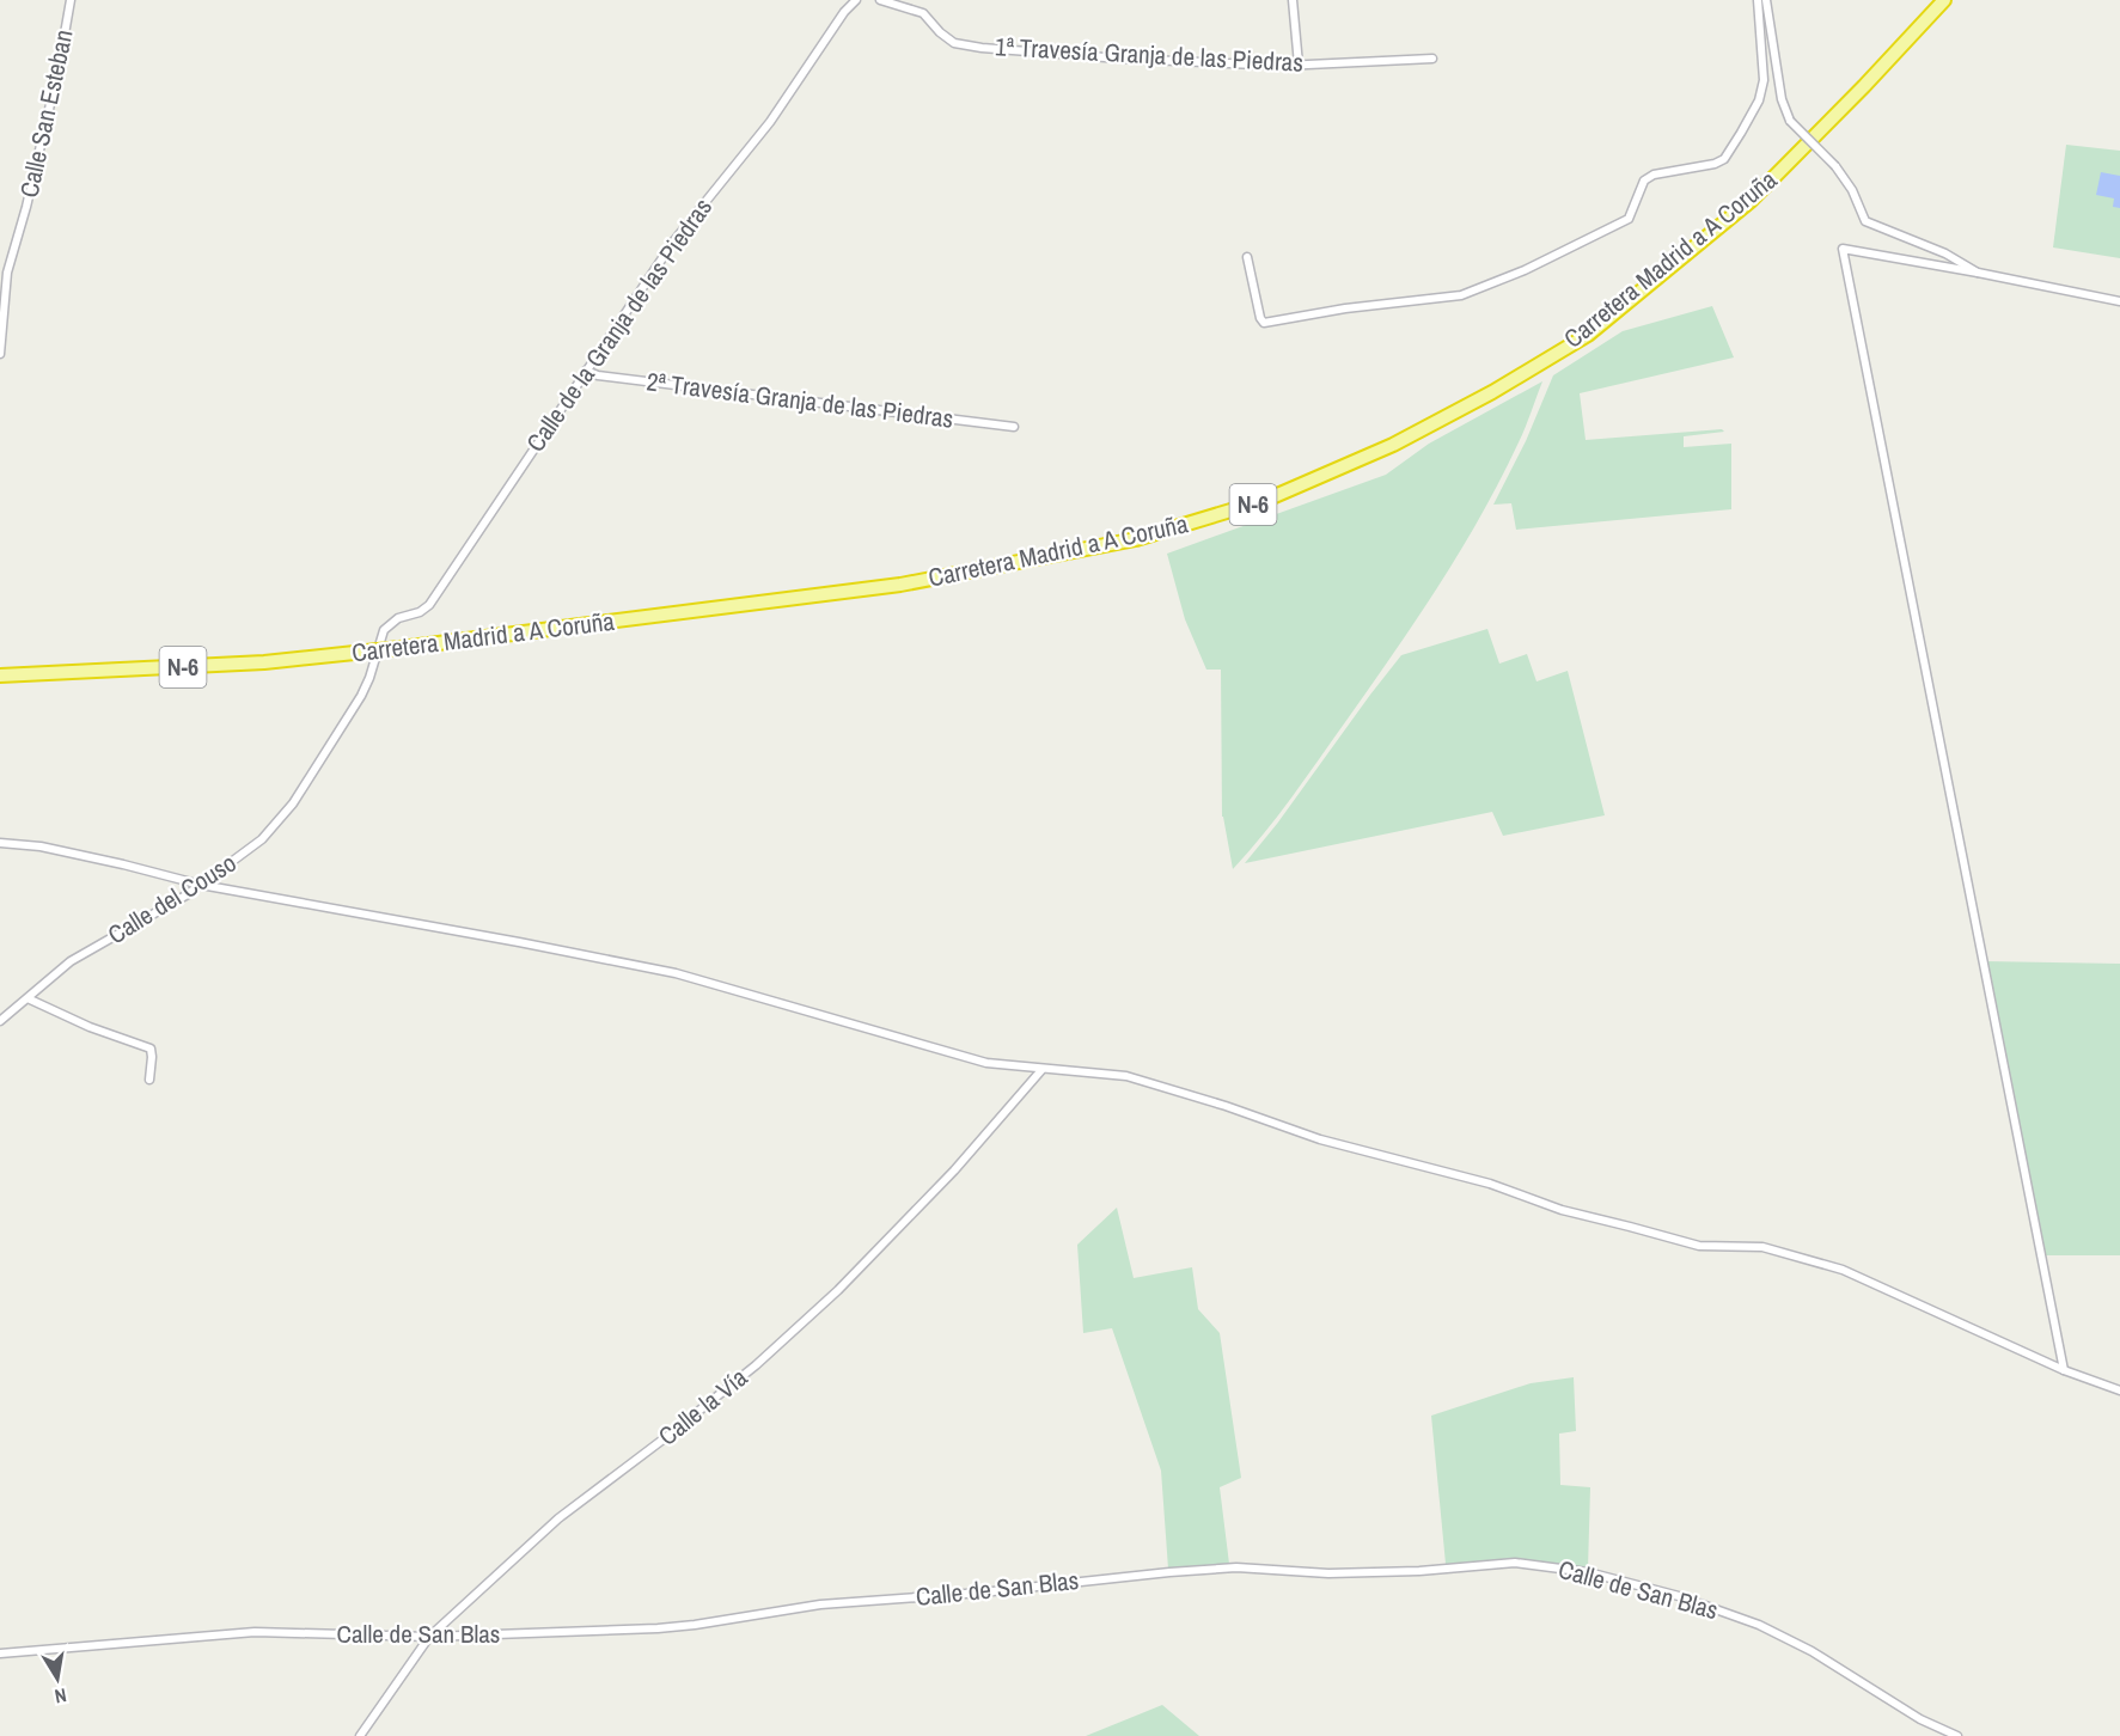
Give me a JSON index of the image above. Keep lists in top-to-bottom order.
{
  "streets": {
    "highway": ["Carretera Madrid a A Coruña", "N-6"],
    "street": [
      "1ª Travesía Granja de las Piedras",
      "Calle San Esteban",
      "Calle de la Granja de las Piedras",
      "2ª Travesía Granja de las Piedras",
      "Calle del Couso",
      "Calle la Vía",
      "Calle de San Blas"
    ]
  },
  "crossings": [
    ["Calle de la Granja de las Piedras", "2ª Travesía Granja de las Piedras"],
    ["Calle de la Granja de las Piedras", "Calle del Couso"],
    ["Calle la Vía", "Calle de San Blas"]
  ],
  "north": "bottom"
}
